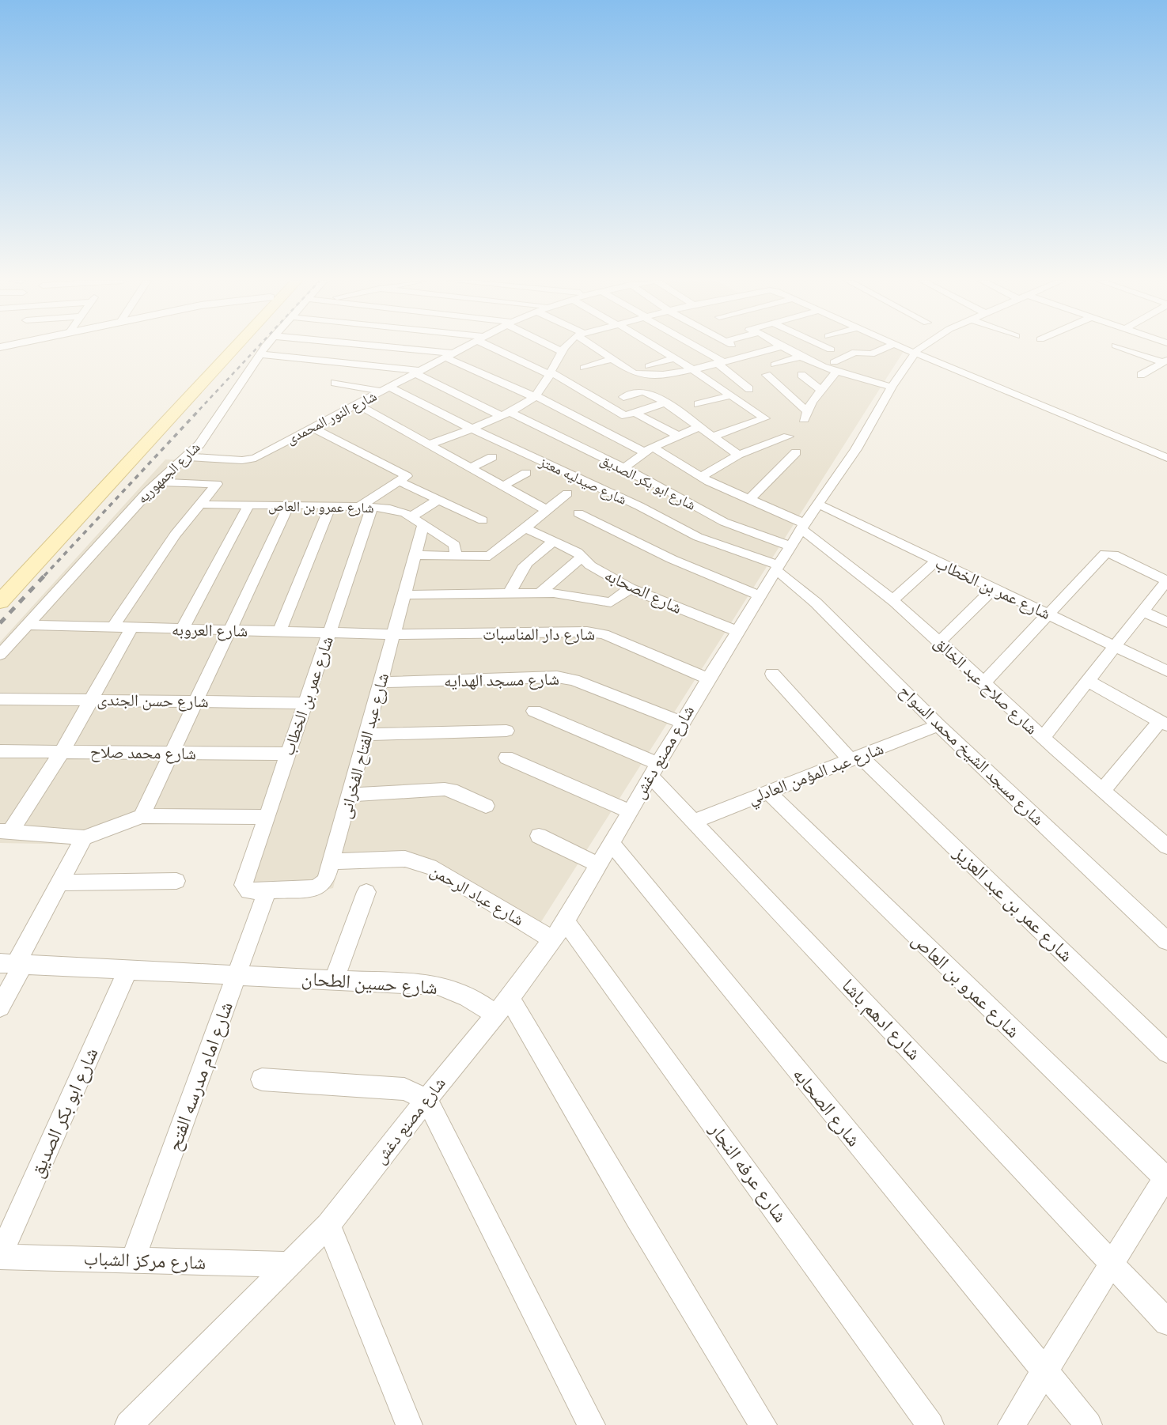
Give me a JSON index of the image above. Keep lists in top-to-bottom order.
{
  "streets": {
    "main road": ["شارع الجمهوريه"],
    "street": [
      "شارع النور المحمدى",
      "شارع صيدليه معتز",
      "شارع ابو بكر الصديق",
      "شارع عمرو بن العاص",
      "شارع عمر بن الخطاب",
      "شارع الصحابه",
      "شارع العروبه",
      "شارع دار المناسبات",
      "شارع مسجد الهدايه",
      "شارع صلاح عبد الخالق",
      "شارع حسن الجندى",
      "شارع عبد الفتاح الفخرانى",
      "شارع مصنع دغش",
      "شارع محمد صلاح",
      "شارع مسجد الشيخ محمد السواح",
      "شارع عبد المؤمن العادلي",
      "شارع عباد الرحمن",
      "شارع عمر بن عبد العزيز",
      "شارع حسين الطحان",
      "شارع ادهم باشا",
      "شارع امام مدرسه الفتح",
      "شارع عرفه النجار",
      "شارع مركز الشباب"
    ]
  },
  "crossings": [
    ["شارع النور المحمدى", "شارع الجمهوريه"],
    ["شارع النور المحمدى", "شارع صيدليه معتز"],
    ["شارع النور المحمدى", "شارع ابو بكر الصديق"],
    ["شارع الجمهوريه", "شارع العروبه"],
    ["شارع صيدليه معتز", "شارع مصنع دغش"],
    ["شارع صيدليه معتز", "شارع مسجد الشيخ محمد السواح"],
    ["شارع ابو بكر الصديق", "شارع مصنع دغش"],
    ["شارع ابو بكر الصديق", "شارع حسين الطحان"],
    ["شارع ابو بكر الصديق", "شارع مركز الشباب"],
    ["شارع عمرو بن العاص", "شارع عمر بن الخطاب"],
    ["شارع عمرو بن العاص", "شارع عبد الفتاح الفخرانى"],
    ["شارع عمرو بن العاص", "شارع عبد المؤمن العادلي"],
    ["شارع عمر بن الخطاب", "شارع العروبه"],
    ["شارع عمر بن الخطاب", "شارع حسن الجندى"],
    ["شارع عمر بن الخطاب", "شارع عبد الفتاح الفخرانى"],
    ["شارع عمر بن الخطاب", "شارع مصنع دغش"],
    ["شارع عمر بن الخطاب", "شارع محمد صلاح"],
    ["شارع الصحابه", "شارع مصنع دغش"],
    ["شارع العروبه", "شارع دار المناسبات"],
    ["شارع العروبه", "شارع عبد الفتاح الفخرانى"],
    ["شارع دار المناسبات", "شارع عبد الفتاح الفخرانى"],
    ["شارع دار المناسبات", "شارع مصنع دغش"],
    ["شارع مسجد الهدايه", "شارع عبد الفتاح الفخرانى"],
    ["شارع مسجد الهدايه", "شارع مصنع دغش"],
    ["شارع صلاح عبد الخالق", "شارع مصنع دغش"],
    ["شارع عبد الفتاح الفخرانى", "شارع عباد الرحمن"],
    ["شارع عبد الفتاح الفخرانى", "شارع امام مدرسه الفتح"],
    ["شارع مصنع دغش", "شارع مسجد الشيخ محمد السواح"],
    ["شارع مصنع دغش", "شارع عباد الرحمن"],
    ["شارع مصنع دغش", "شارع حسين الطحان"],
    ["شارع مصنع دغش", "شارع ادهم باشا"],
    ["شارع مصنع دغش", "شارع عرفه النجار"],
    ["شارع مصنع دغش", "شارع مركز الشباب"],
    ["شارع مسجد الشيخ محمد السواح", "شارع عبد المؤمن العادلي"],
    ["شارع عبد المؤمن العادلي", "شارع عمر بن عبد العزيز"],
    ["شارع عبد المؤمن العادلي", "شارع ادهم باشا"],
    ["شارع حسين الطحان", "شارع امام مدرسه الفتح"],
    ["شارع امام مدرسه الفتح", "شارع مركز الشباب"]
  ]
}
